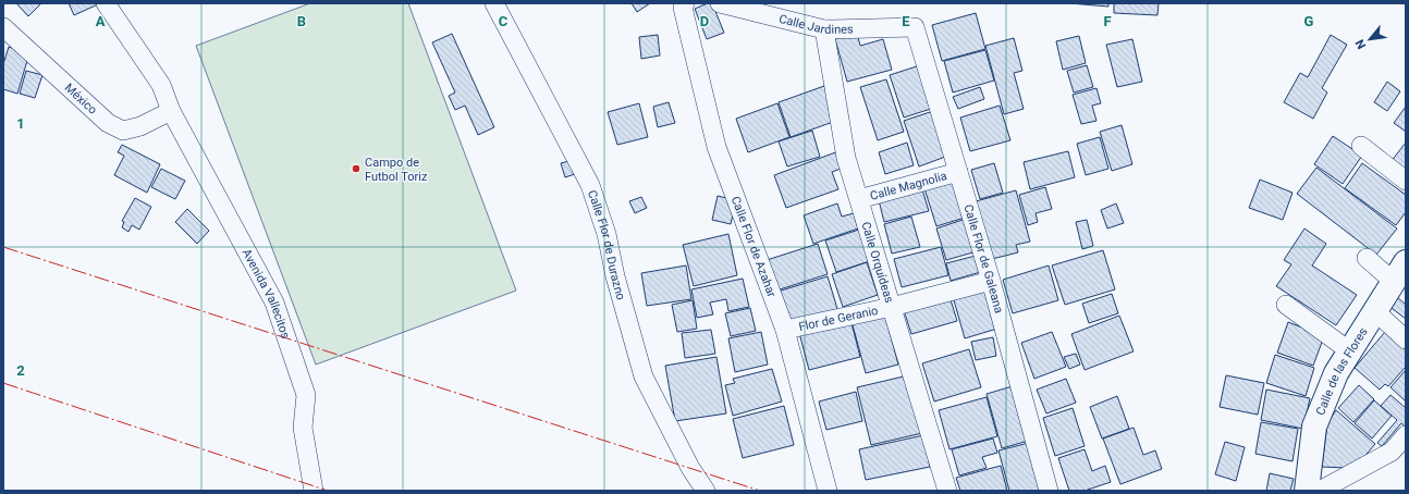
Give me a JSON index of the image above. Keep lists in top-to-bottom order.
{
  "streets": {
    "street": [
      "Calle Jardines",
      "México",
      "Calle Magnolia",
      "Calle Flor de Durazno",
      "Calle Flor de Azahar",
      "Calle Flor de Galeana",
      "Calle Orquídeas",
      "Avenida Vallecitos",
      "Flor de Geranio",
      "Calle de las Flores"
    ]
  },
  "crossings": [
    ["Calle Jardines", "Calle Flor de Galeana"],
    ["Calle Jardines", "Calle Orquídeas"],
    ["México", "Avenida Vallecitos"],
    ["Calle Magnolia", "Calle Flor de Galeana"],
    ["Calle Magnolia", "Calle Orquídeas"],
    ["Calle Flor de Azahar", "Flor de Geranio"],
    ["Calle Flor de Galeana", "Flor de Geranio"],
    ["Calle Orquídeas", "Flor de Geranio"]
  ],
  "places": ["Campo de Futbol Toriz"],
  "north": "bottom left",
  "grid": {
    "columns": [
      "A",
      "B",
      "C",
      "D",
      "E",
      "F",
      "G"
    ],
    "rows": ["1", "2"]
  }
}
